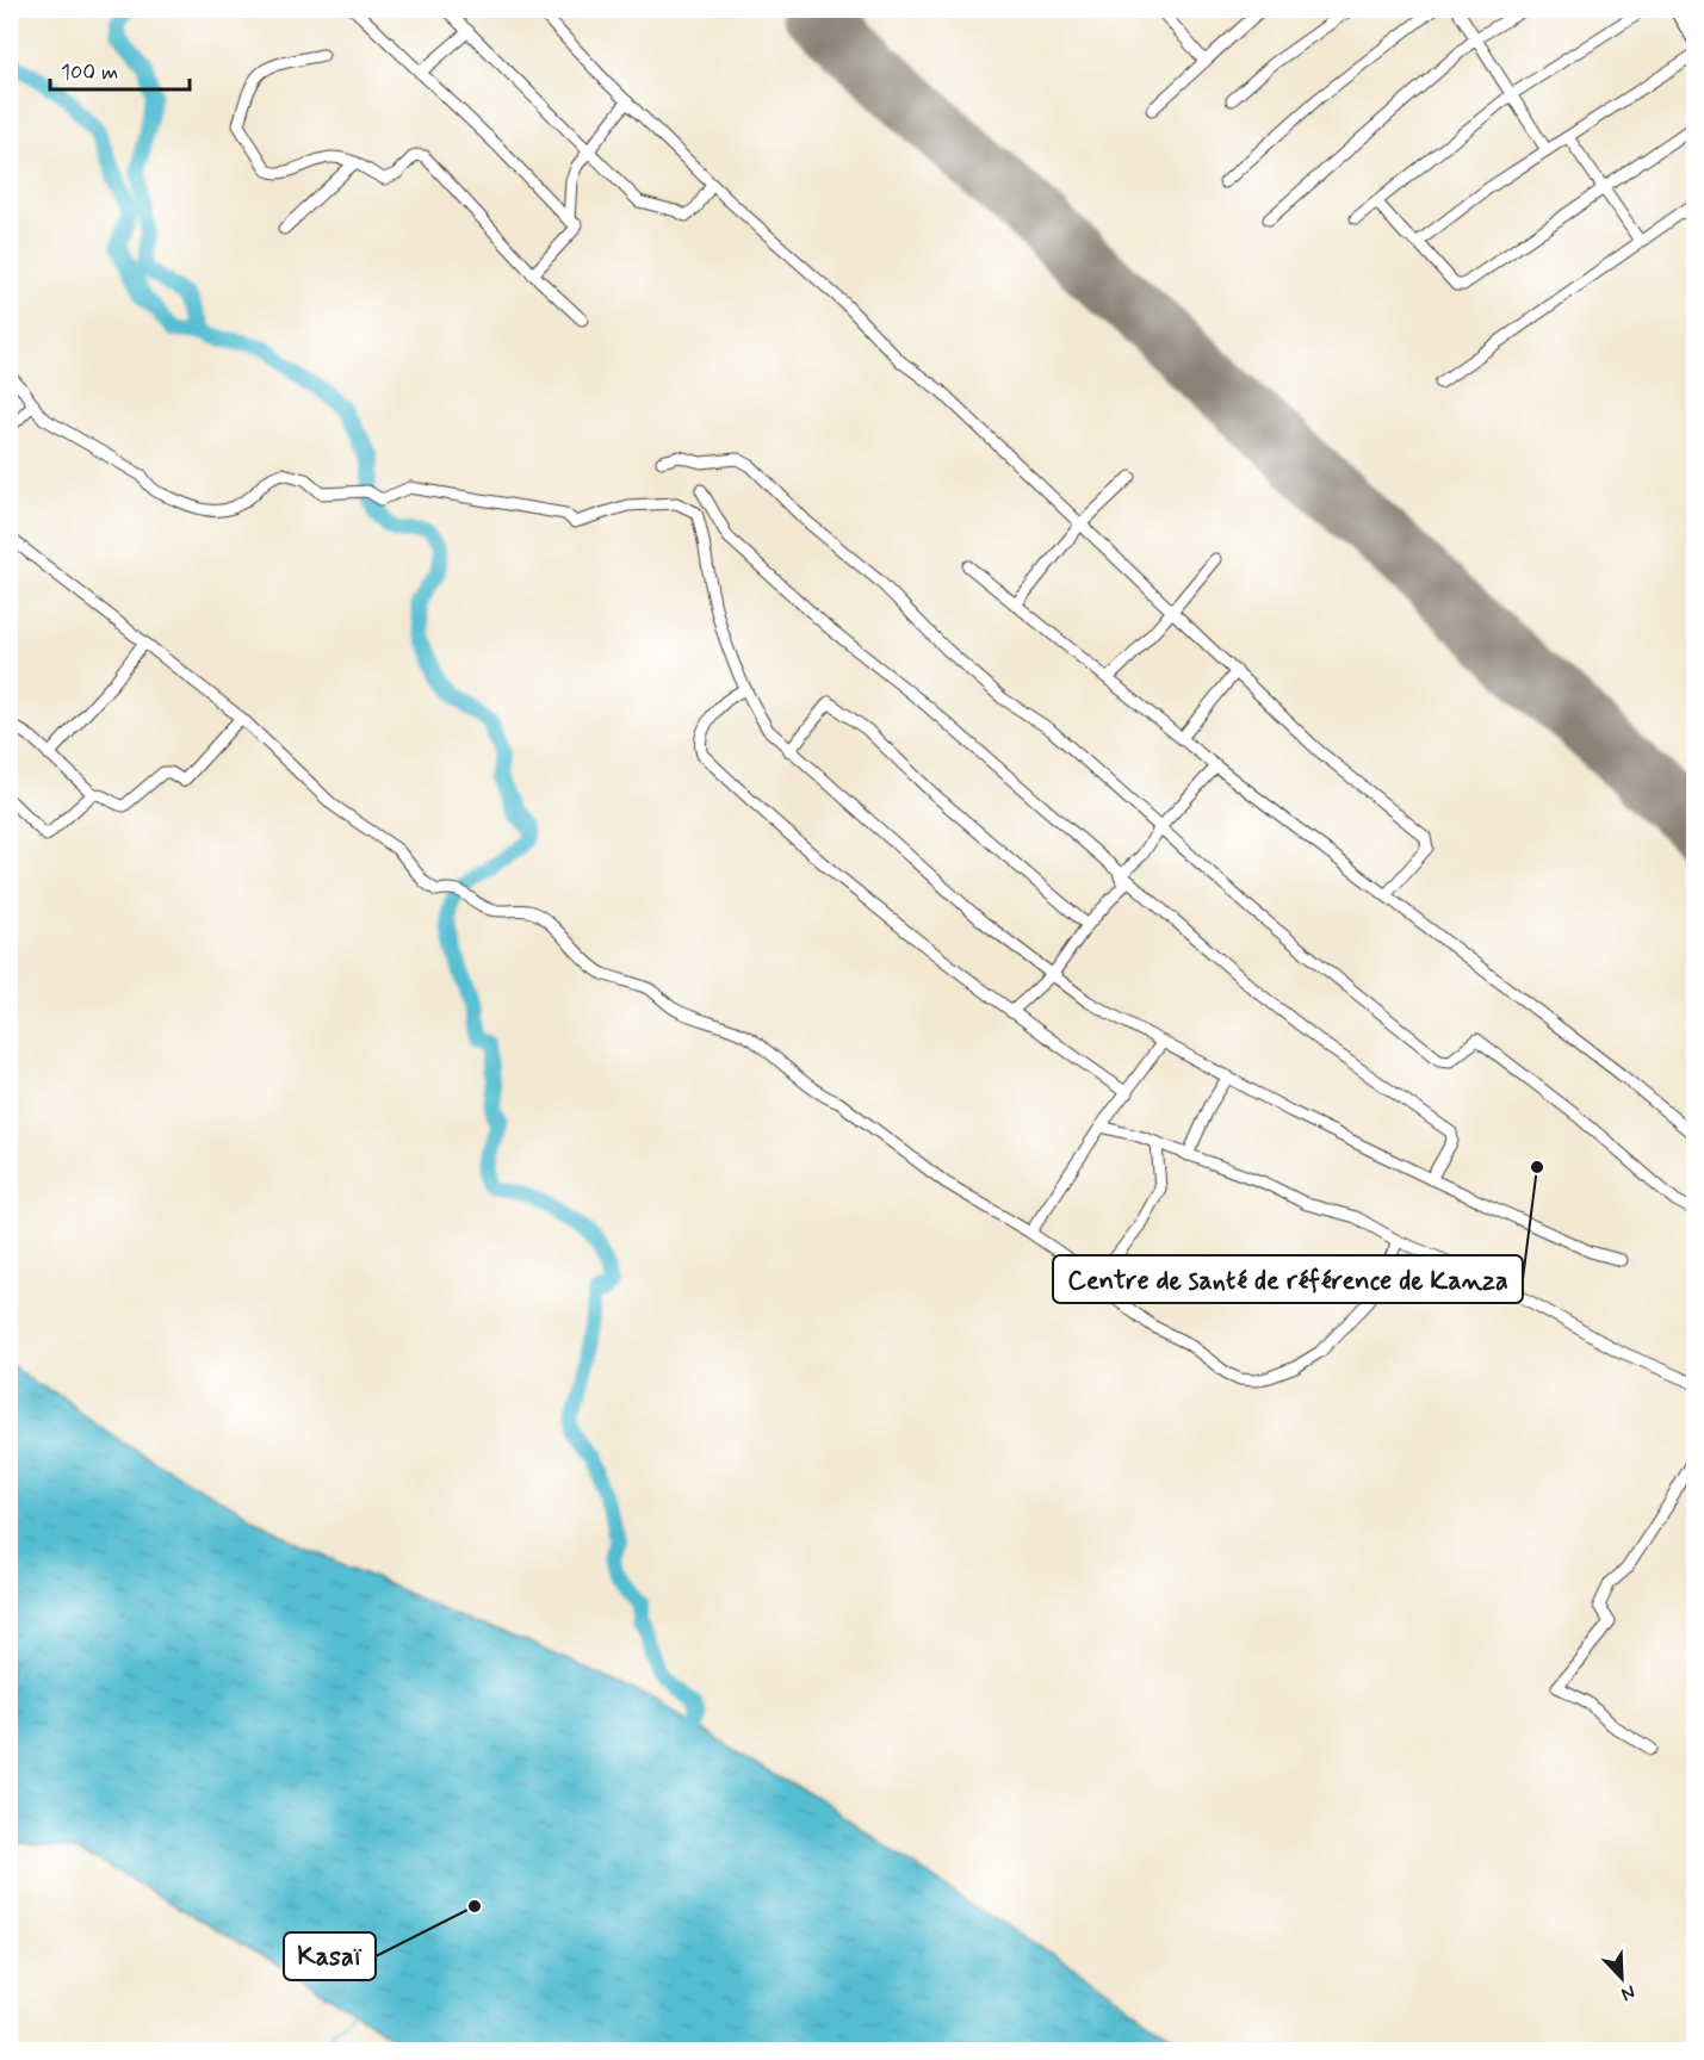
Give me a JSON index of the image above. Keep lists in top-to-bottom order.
{
  "places": ["Centre de santé de référence de Kanza", "Kasaï"],
  "scale_bar": "100 m",
  "north": "bottom right"
}
